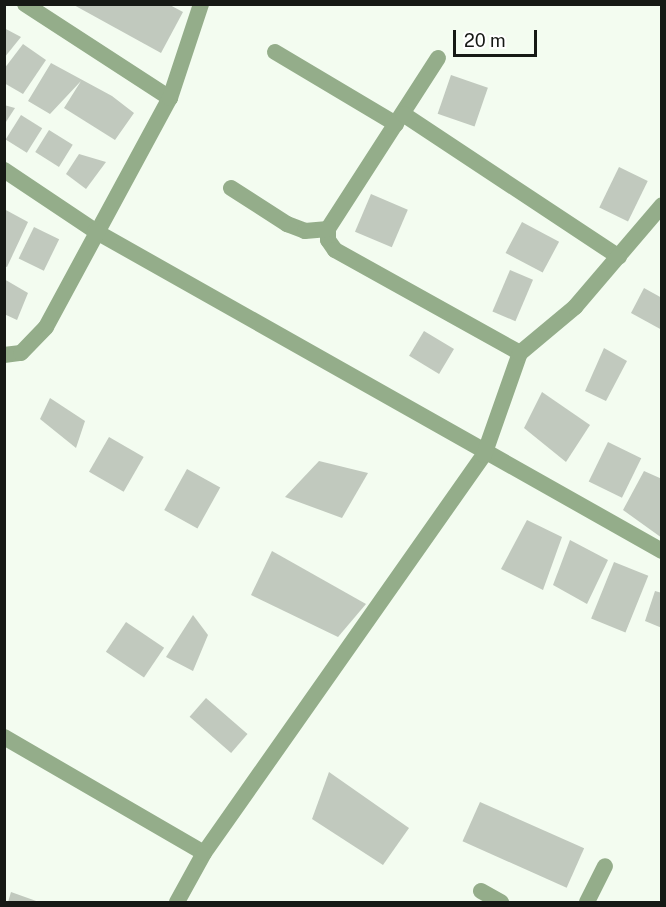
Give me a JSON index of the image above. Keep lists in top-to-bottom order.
{
  "scale_bar": "20 m"
}
